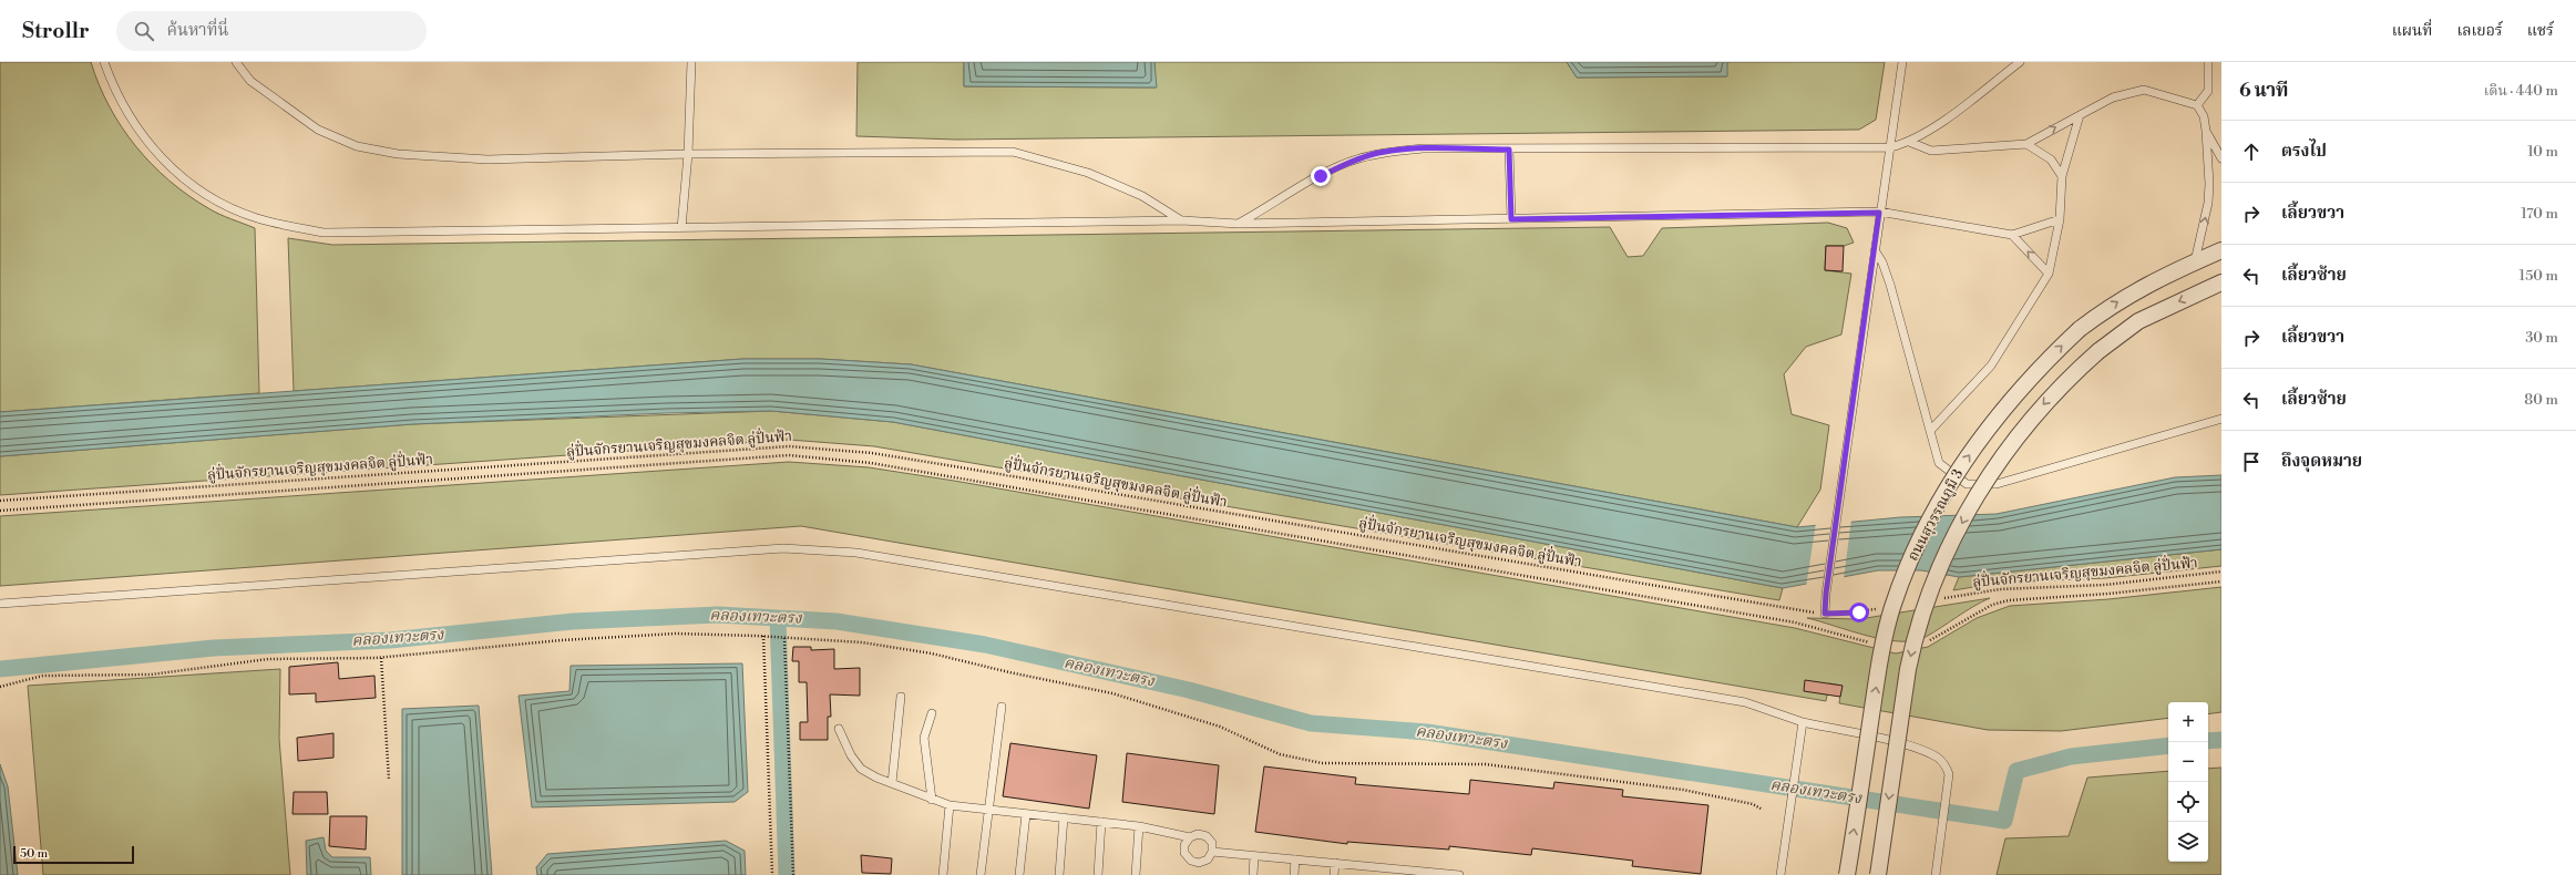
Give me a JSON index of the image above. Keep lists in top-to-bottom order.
{
  "streets": {
    "street": ["ถนนสุวรรณภูมิ 3"],
    "path": ["ลู่ปั่นจักรยานเจริญสุขมงคลจิต ลู่ปั่นฟ้า"]
  },
  "water": ["คลองเทวะตรง"],
  "scale_bar": "50 m",
  "page": {
    "header": "Strollr",
    "search": "ค้นหาที่นี่",
    "nav": ["แผนที่", "เลเยอร์", "แชร์"],
    "heading": ["6 นาที", "เดิน · 440 m"],
    "list": [
      ["ตรงไป", "10 m"],
      ["เลี้ยวขวา", "170 m"],
      ["เลี้ยวซ้าย", "150 m"],
      ["เลี้ยวขวา", "30 m"],
      ["เลี้ยวซ้าย", "80 m"],
      "ถึงจุดหมาย"
    ],
    "map_buttons": ["+", "−"],
    "scale": "50 m"
  }
}
